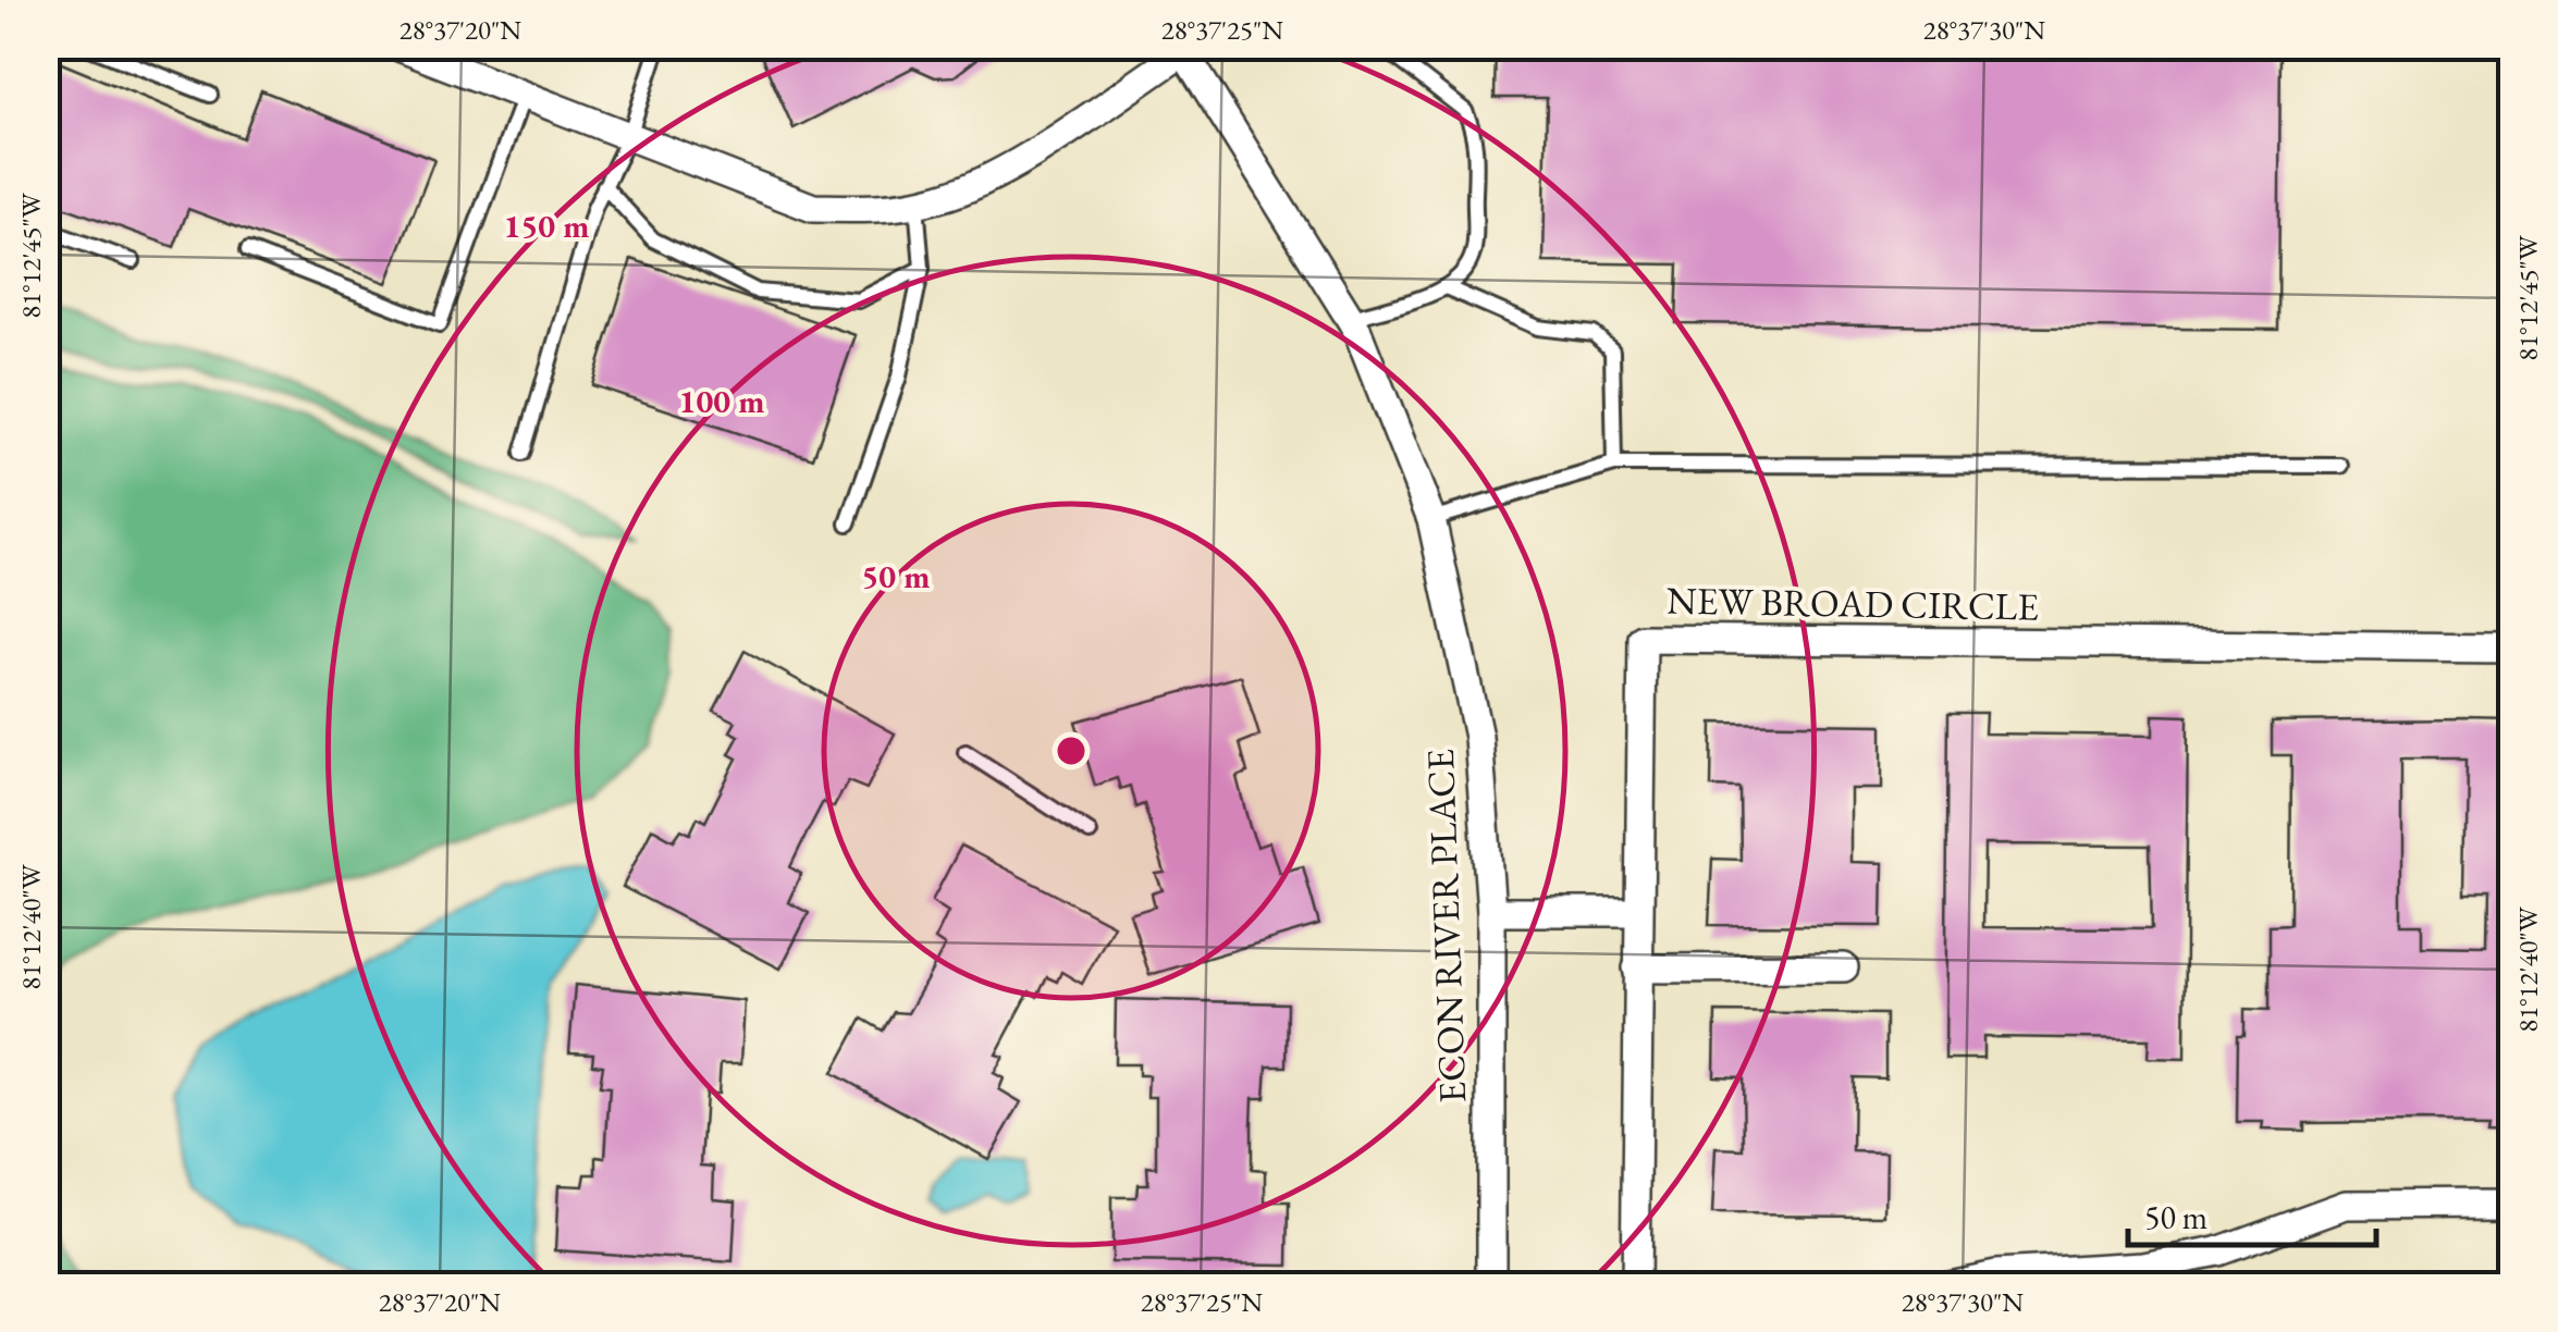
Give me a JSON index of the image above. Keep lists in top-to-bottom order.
{
  "streets": {
    "street": ["NEW BROAD CIRCLE", "ECON RIVER PLACE"]
  },
  "scale_bar": "50 m",
  "coordinates": [
    "28°37'20\"N",
    "28°37'25\"N",
    "28°37'30\"N",
    "81°12'45\"W",
    "81°12'40\"W"
  ],
  "rings": ["150 m", "100 m", "50 m"]
}
